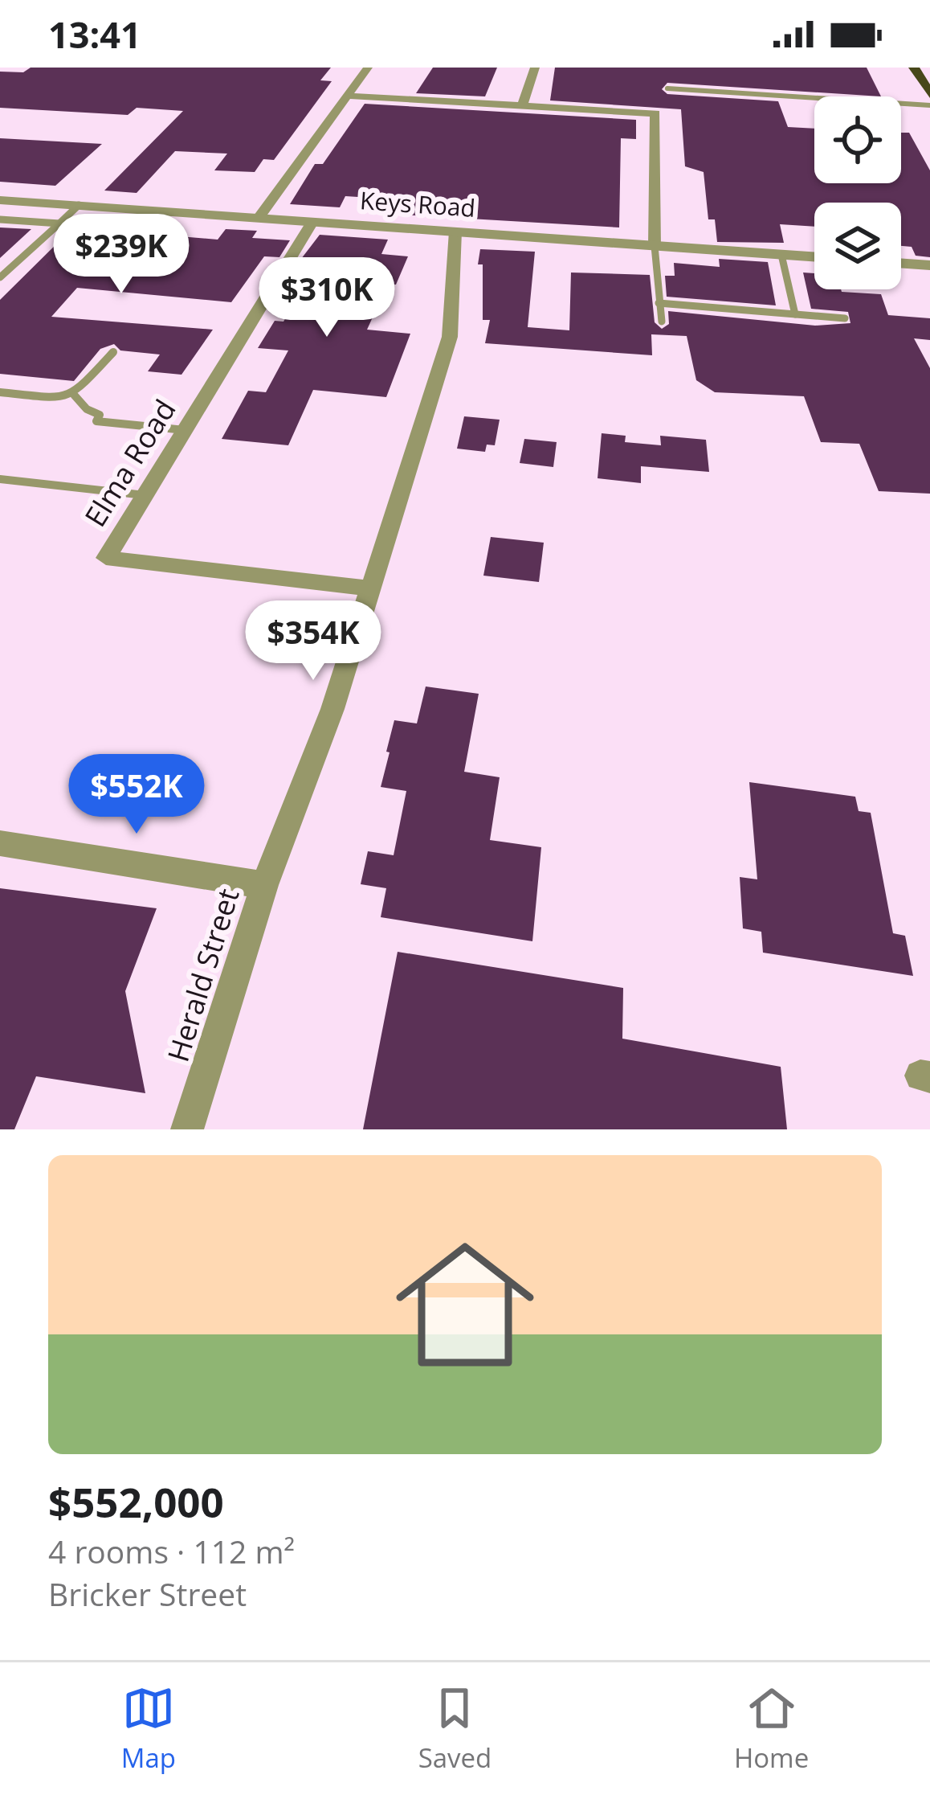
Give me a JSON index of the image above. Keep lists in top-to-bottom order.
{
  "streets": {
    "street": ["Keys Road", "Elma Road", "Herald Street"]
  },
  "crossings": [
    ["Keys Road", "Elma Road"],
    ["Keys Road", "Herald Street"],
    ["Elma Road", "Herald Street"]
  ],
  "page": {
    "status": "13:41",
    "price": [
      "$239K",
      "$310K",
      "$354K",
      "$552K"
    ],
    "list": [
      {
        "name": "$552,000",
        "note": "4 rooms · 112 m² · Bricker Street"
      }
    ],
    "tabs": ["Map", "Saved", "Home"]
  }
}
